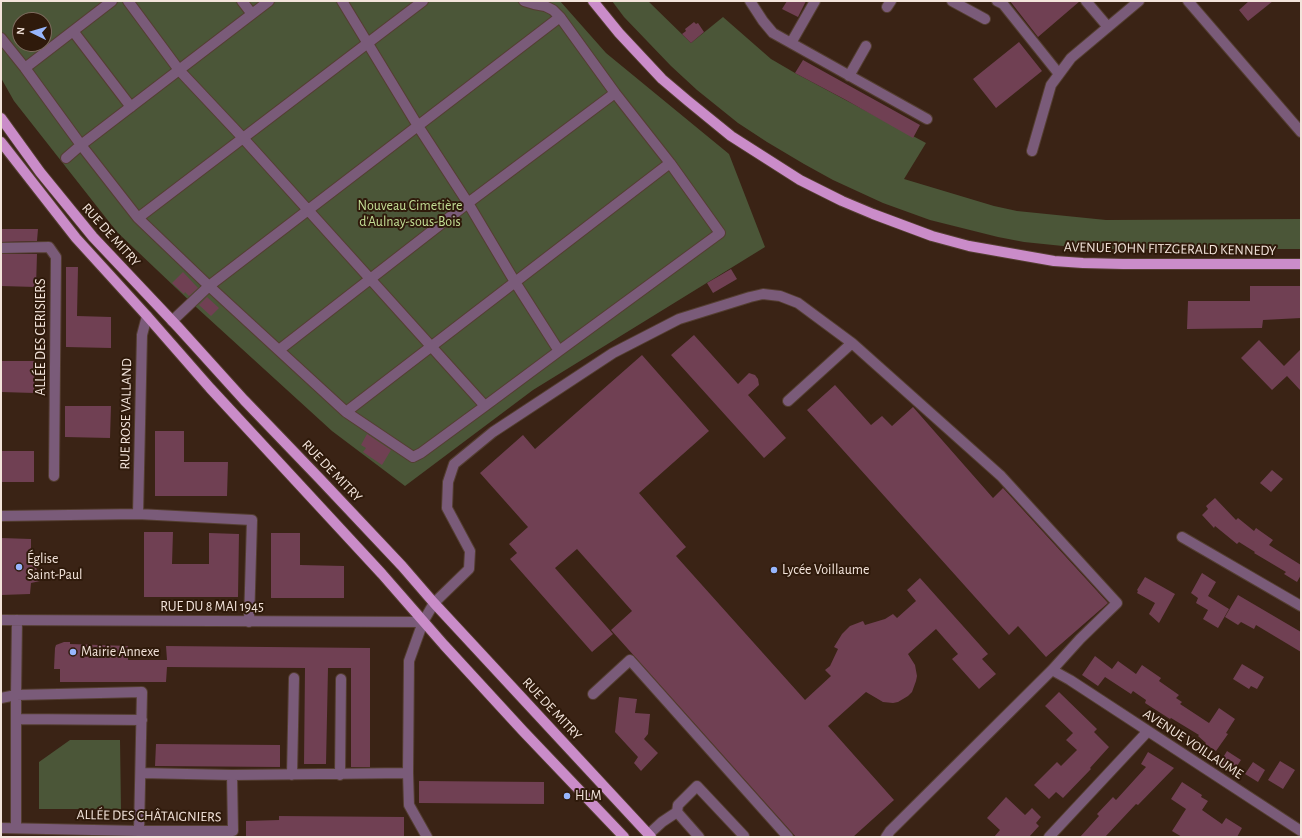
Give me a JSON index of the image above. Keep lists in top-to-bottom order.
{
  "streets": {
    "main road": ["RUE DE MITRY", "AVENUE JOHN FITZGERALD KENNEDY"],
    "street": [
      "ALLÉE DES CERISIERS",
      "RUE ROSE VALLAND",
      "RUE DU 8 MAI 1945",
      "AVENUE VOILLAUME",
      "ALLÉE DES CHÂTAIGNIERS"
    ]
  },
  "crossings": [
    ["RUE DE MITRY", "RUE ROSE VALLAND"],
    ["RUE DE MITRY", "RUE DU 8 MAI 1945"]
  ],
  "parks": ["Nouveau Cimetière d'Aulnay-sous-Bois"],
  "places": [
    "Église Saint-Paul",
    "Lycée Voillaume",
    "Mairie Annexe",
    "HLM"
  ],
  "north": "left"
}
